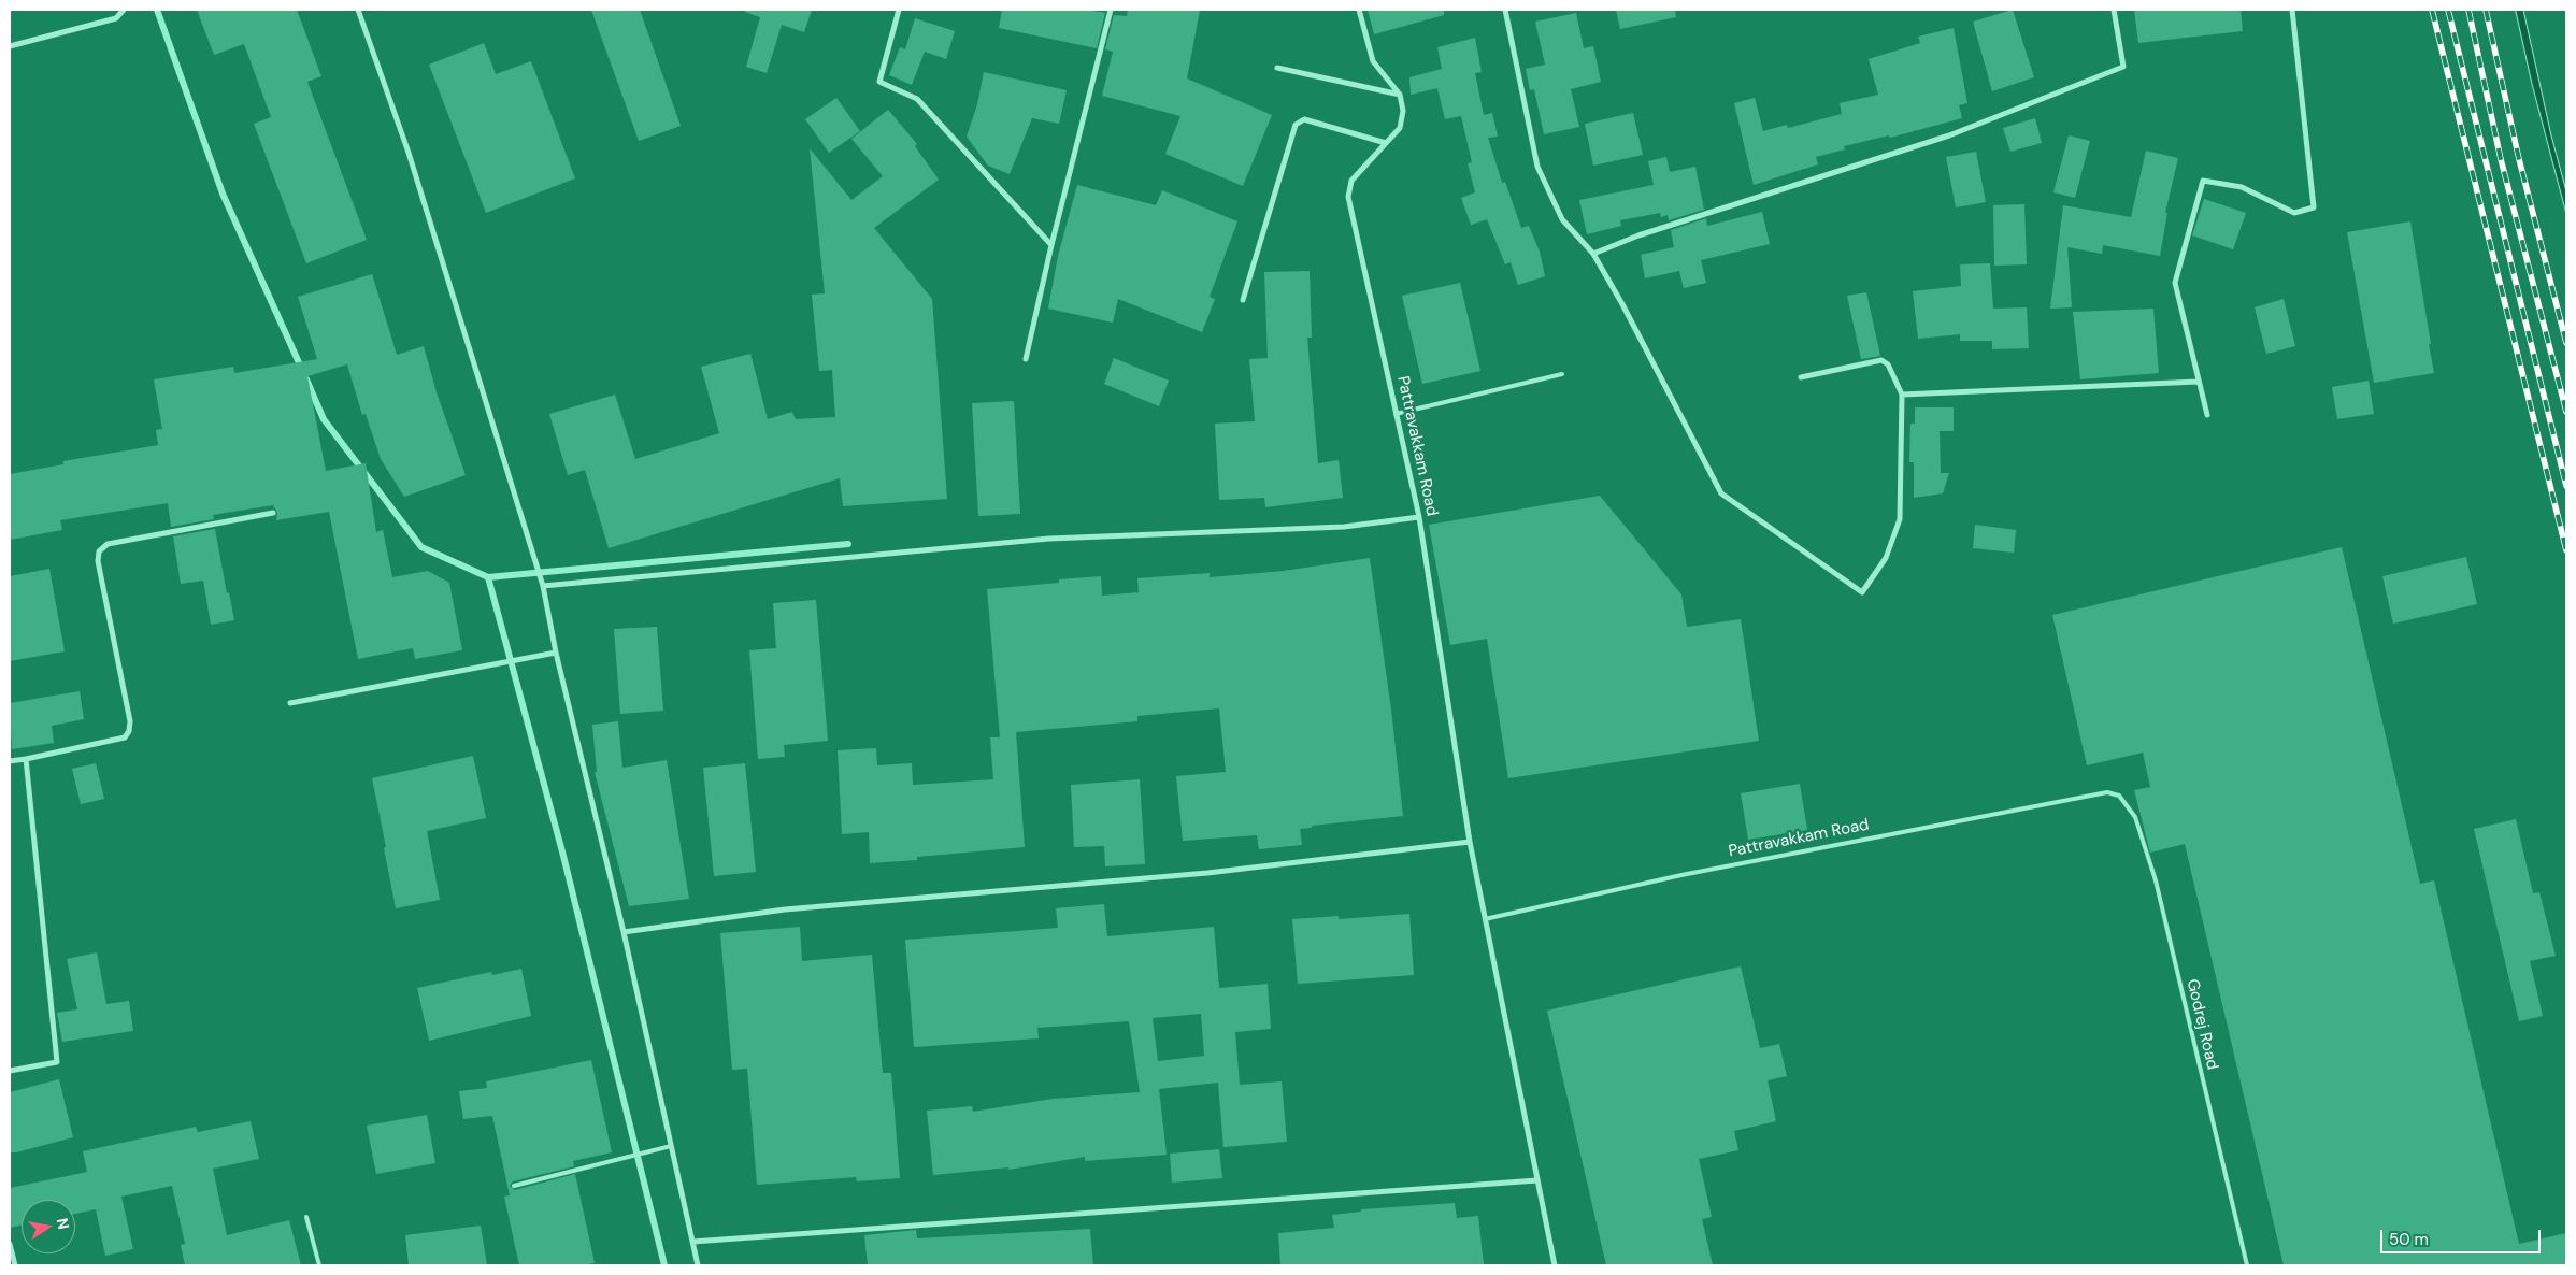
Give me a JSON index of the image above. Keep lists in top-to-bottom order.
{
  "streets": {
    "street": ["Pattravakkam Road"],
    "lane": ["Godrej Road"]
  },
  "crossings": [
    ["Pattravakkam Road", "Godrej Road"]
  ],
  "scale_bar": "50 m",
  "north": "right"
}
